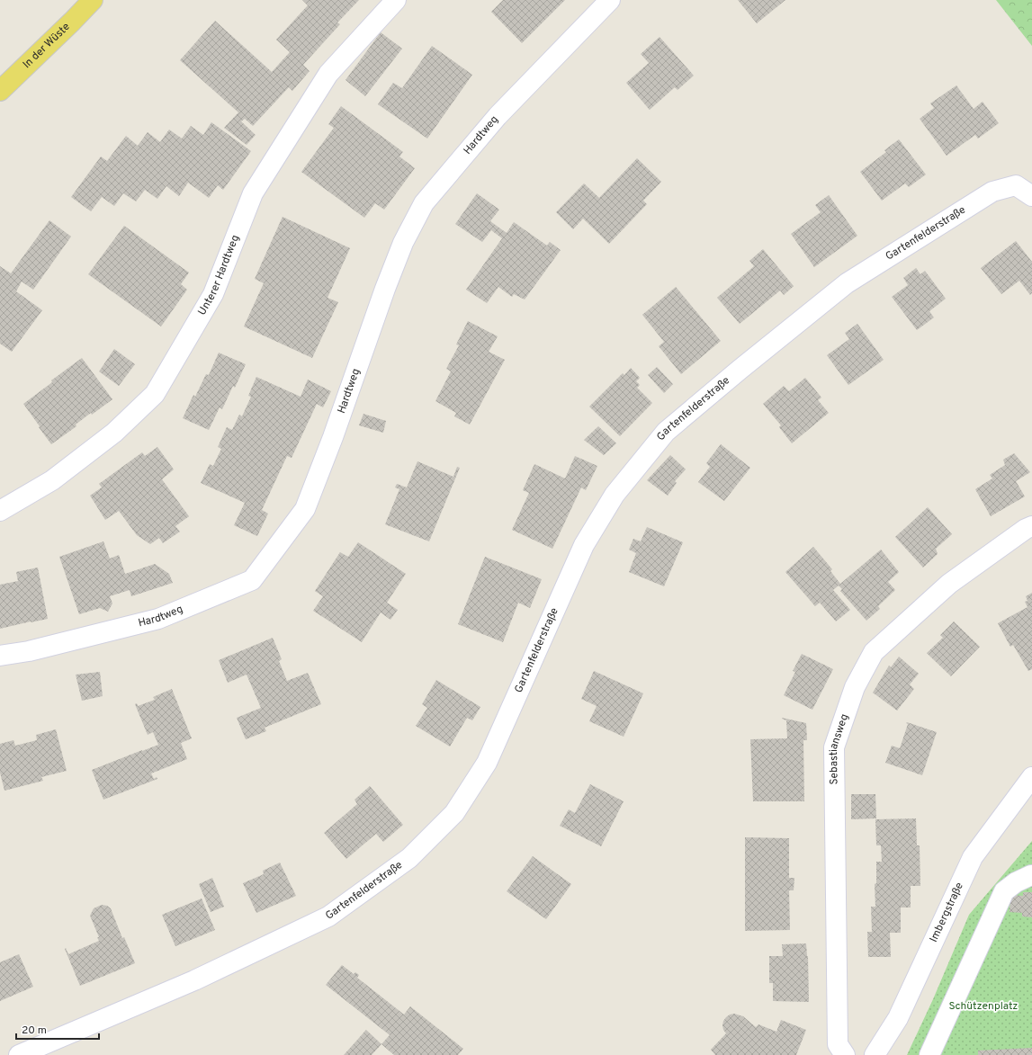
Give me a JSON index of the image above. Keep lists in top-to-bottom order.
{
  "streets": {
    "main road": ["In der Wüste"],
    "street": [
      "Hardtweg",
      "Gartenfelderstraße",
      "Unterer Hardtweg",
      "Sebastiansweg",
      "Imbergstraße"
    ]
  },
  "parks": ["Schützenplatz"],
  "scale_bar": "20 m"
}
